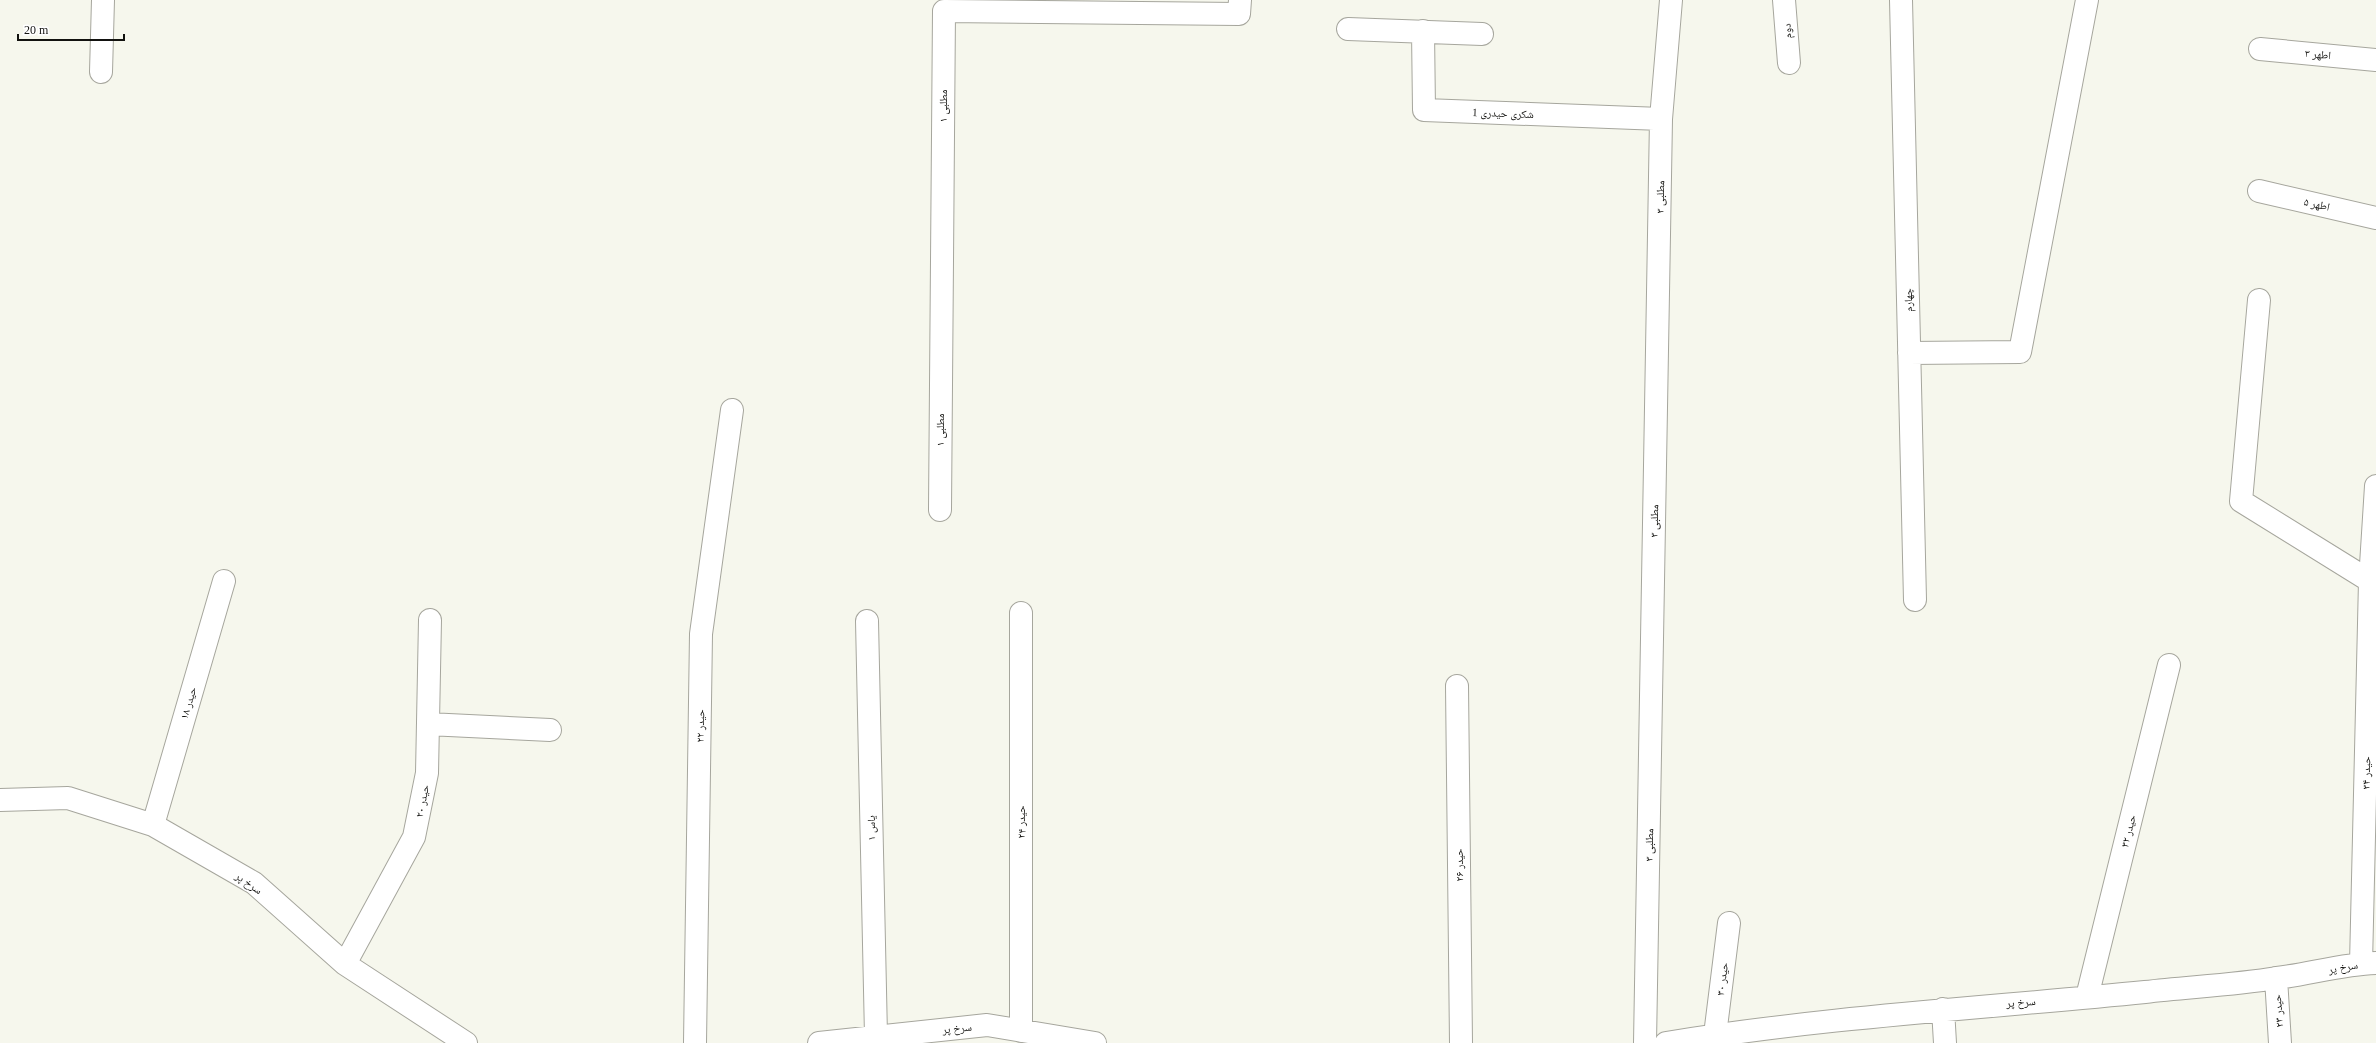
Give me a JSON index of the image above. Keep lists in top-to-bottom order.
{
  "streets": {
    "street": [
      "دوم",
      "اطهر ۳",
      "مطلبی ۱",
      "شکری حیدری 1",
      "مطلبی ۳",
      "اطهر ۵",
      "چهارم",
      "حیدر ۱۸",
      "حیدر ۲۲",
      "حیدر ۳۴",
      "حیدر ۲۰",
      "حیدر ۲۴",
      "یاس ۱",
      "حیدر ۳۲",
      "حیدر ۲۶",
      "سرخ پر",
      "حیدر ۳۰",
      "حیدر ۲۳"
    ]
  },
  "crossings": [
    ["شکری حیدری 1", "مطلبی ۳"],
    ["حیدر ۱۸", "سرخ پر"],
    ["حیدر ۳۴", "سرخ پر"],
    ["حیدر ۲۰", "سرخ پر"],
    ["حیدر ۲۴", "سرخ پر"],
    ["یاس ۱", "سرخ پر"],
    ["حیدر ۳۲", "سرخ پر"],
    ["سرخ پر", "حیدر ۳۰"],
    ["سرخ پر", "حیدر ۲۳"]
  ],
  "scale_bar": "20 m"
}
